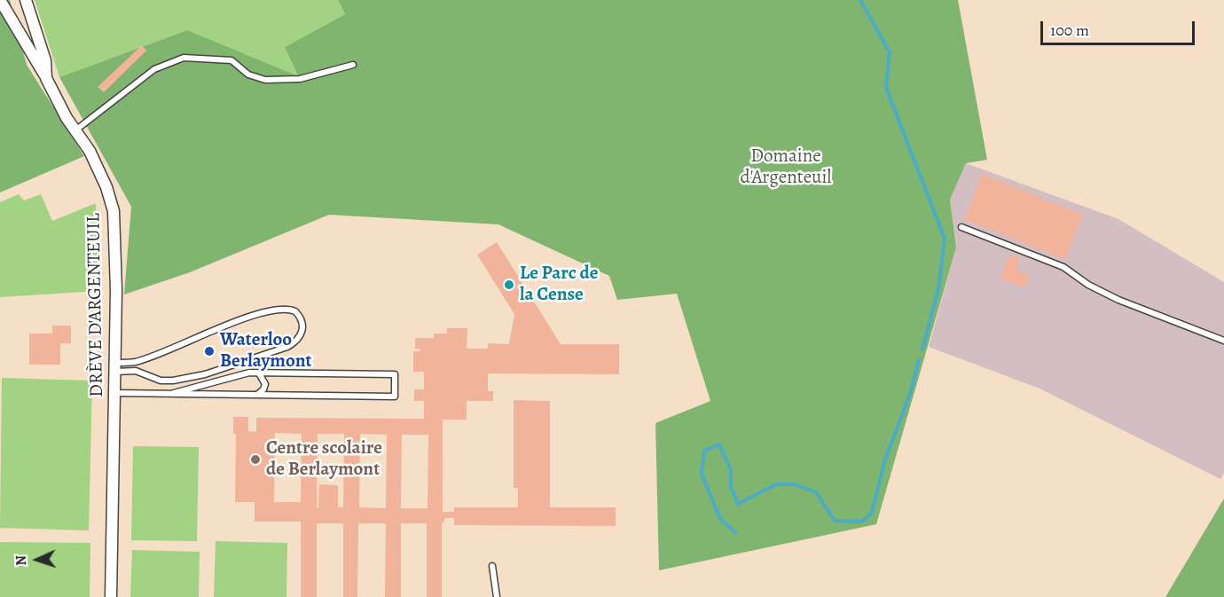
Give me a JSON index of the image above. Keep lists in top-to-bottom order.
{
  "streets": {
    "street": ["DRÈVE D'ARGENTEUIL"]
  },
  "parks": ["Domaine d'Argenteuil"],
  "places": ["Le Parc de la Cense", "Waterloo Berlaymont", "Centre scolaire de Berlaymont"],
  "scale_bar": "100 m",
  "north": "left"
}
